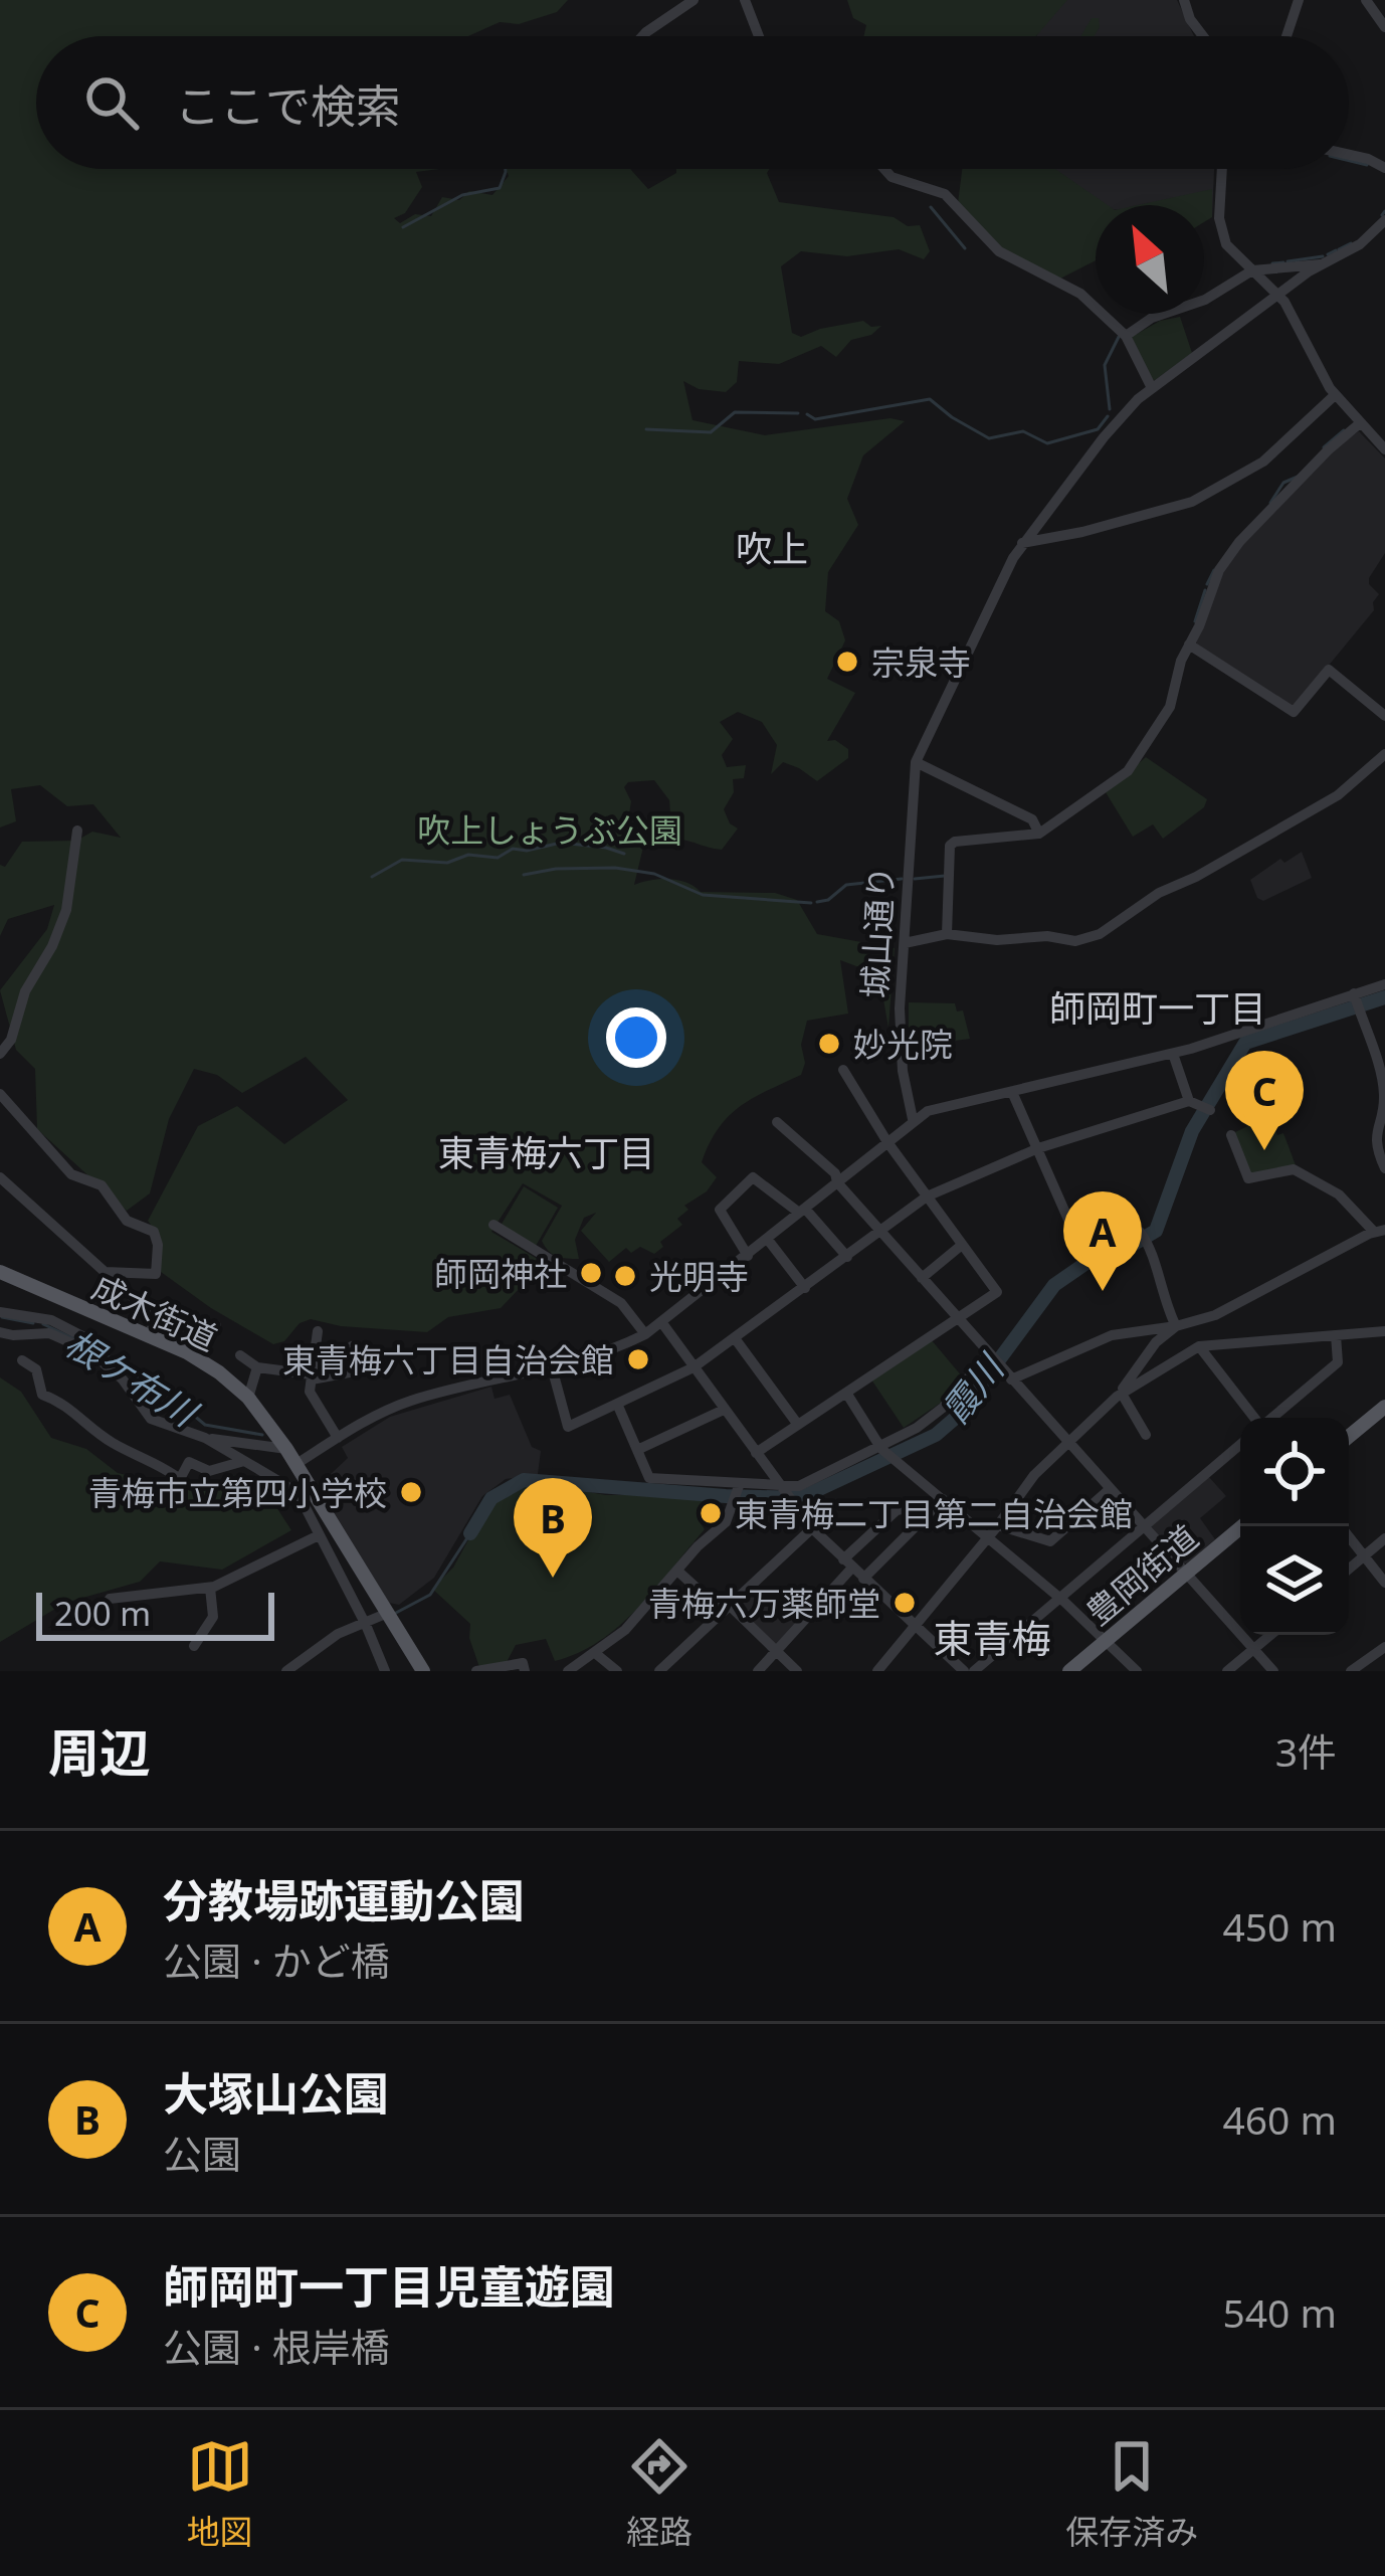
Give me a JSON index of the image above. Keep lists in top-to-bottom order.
{
  "streets": {
    "main road": ["成木街道", "豊岡街道"],
    "street": ["城山通り"]
  },
  "districts": [
    "吹上",
    "師岡町一丁目",
    "東青梅六丁目",
    "東青梅"
  ],
  "water": ["根ケ布川", "霞川"],
  "parks": ["吹上しょうぶ公園"],
  "places": [
    "宗泉寺",
    "妙光院",
    "師岡神社",
    "光明寺",
    "東青梅六丁目自治会館",
    "青梅市立第四小学校",
    "東青梅二丁目第二自治会館",
    "青梅六万薬師堂"
  ],
  "scale_bar": "200 m",
  "north": "top left",
  "page": {
    "search": "ここで検索",
    "pins": ["C", "A", "B"],
    "scale": "200 m",
    "heading": ["周辺", "3件"],
    "list": [
      {
        "mark": "A",
        "name": "分教場跡運動公園",
        "note": "公園 · かど橋",
        "value": "450 m"
      },
      {
        "mark": "B",
        "name": "大塚山公園",
        "note": "公園",
        "value": "460 m"
      },
      {
        "mark": "C",
        "name": "師岡町一丁目児童遊園",
        "note": "公園 · 根岸橋",
        "value": "540 m"
      }
    ],
    "nav": ["地図", "経路", "保存済み"]
  }
}
